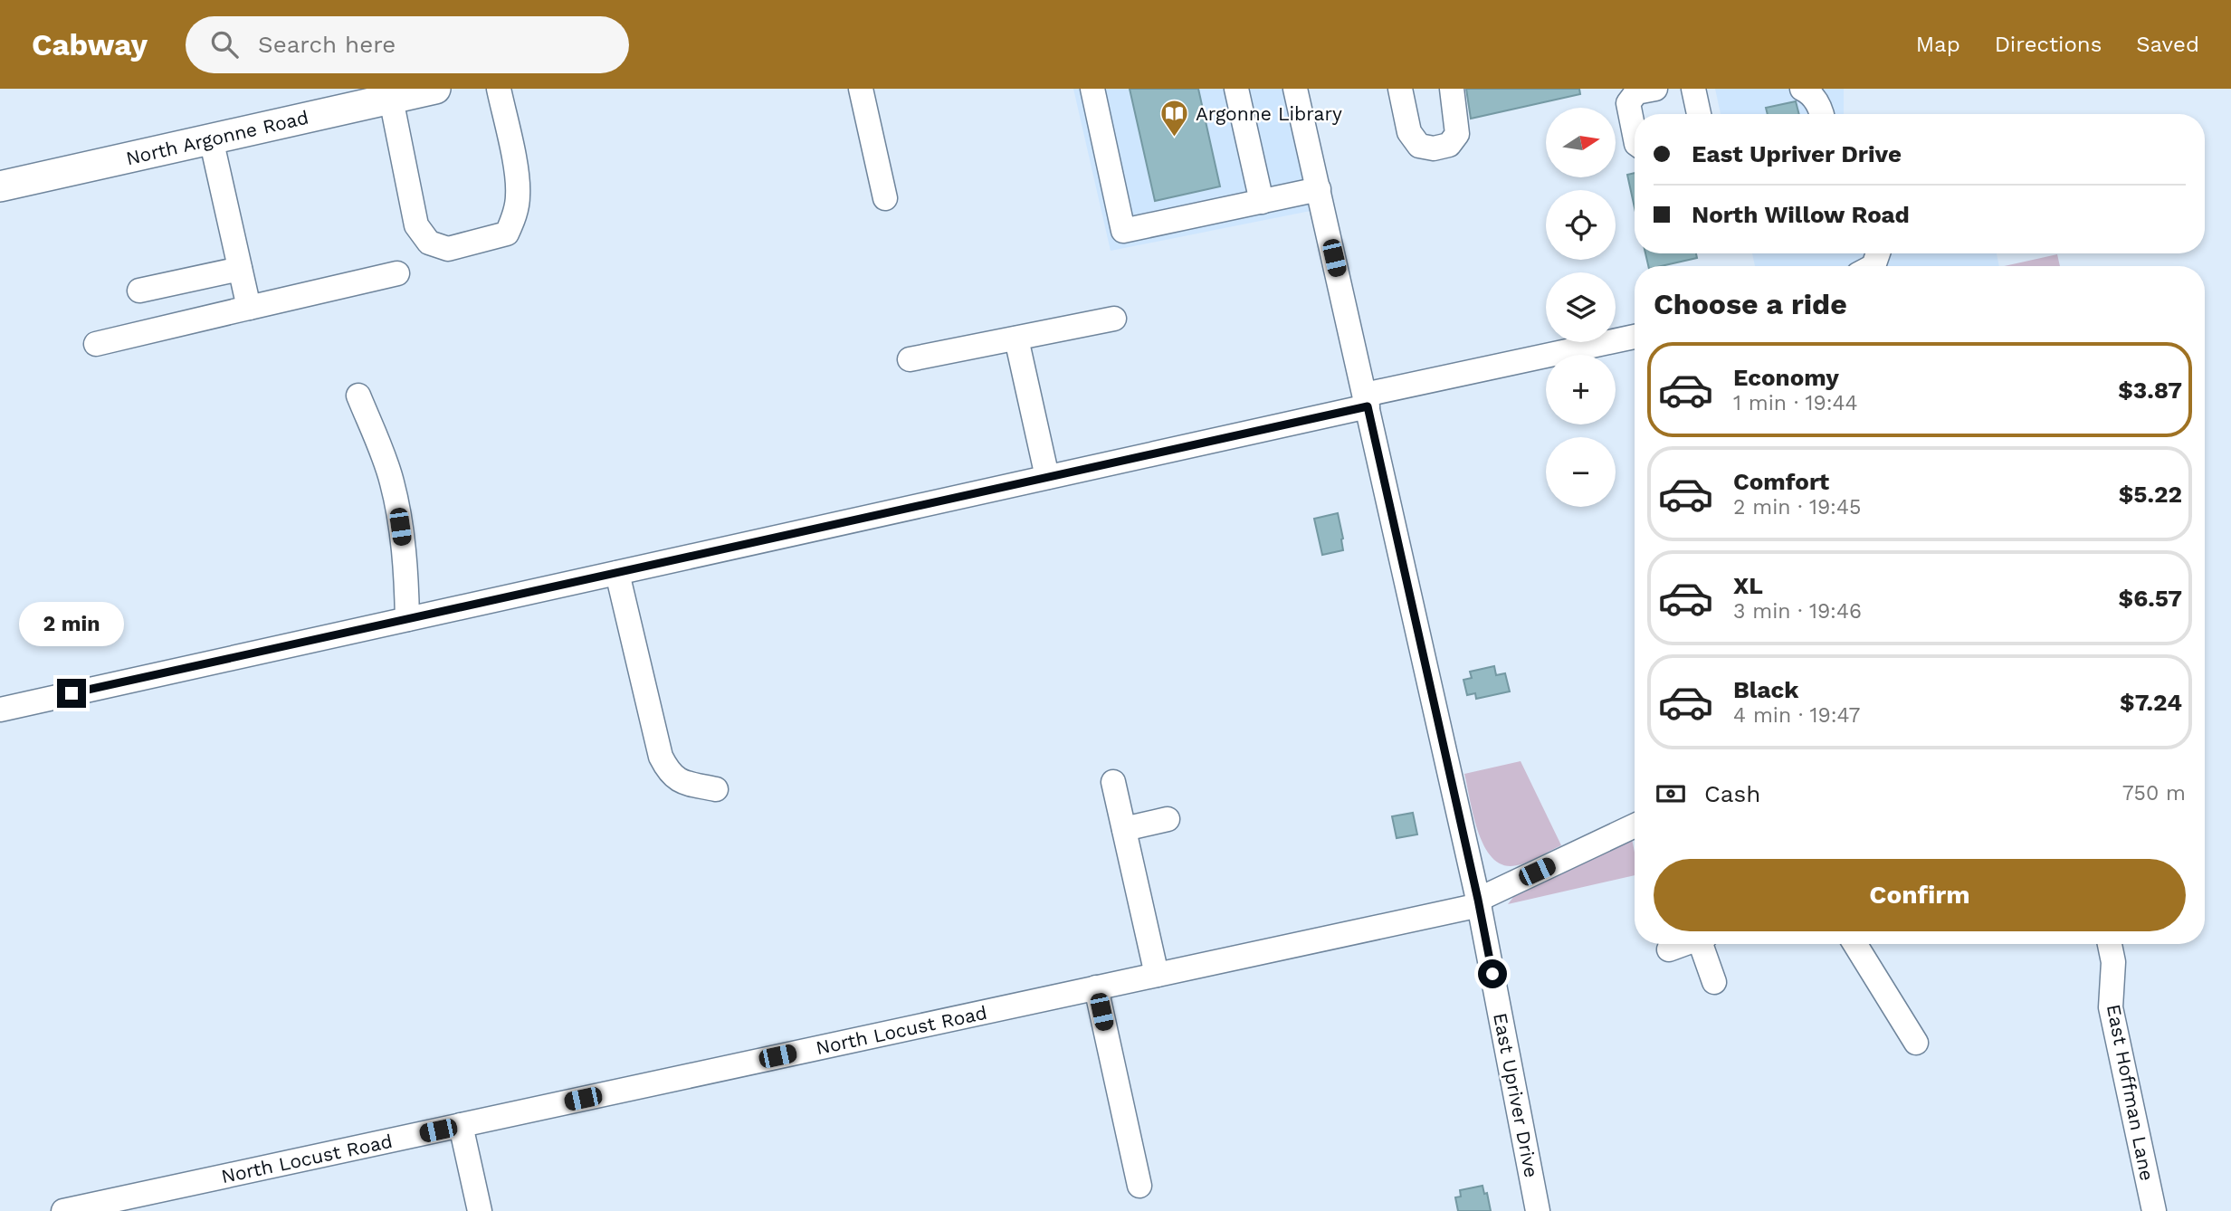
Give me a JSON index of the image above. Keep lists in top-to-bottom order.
{
  "streets": {
    "main road": ["North Argonne Road"],
    "street": ["North Locust Road", "East Hoffman Lane", "East Upriver Drive"]
  },
  "crossings": [
    ["North Locust Road", "East Upriver Drive"]
  ],
  "places": {
    "library": ["Argonne Library"]
  },
  "north": "right",
  "page": {
    "header": "Cabway",
    "search": "Search here",
    "nav": ["Map", "Directions", "Saved"],
    "map_buttons": ["+", "−"],
    "banner": ["East Upriver Drive", "North Willow Road"],
    "heading": "Choose a ride",
    "list": [
      {
        "name": "Economy",
        "note": "1 min · 19:44",
        "value": "$3.87"
      },
      {
        "name": "Comfort",
        "note": "2 min · 19:45",
        "value": "$5.22"
      },
      {
        "name": "XL",
        "note": "3 min · 19:46",
        "value": "$6.57"
      },
      {
        "name": "Black",
        "note": "4 min · 19:47",
        "value": "$7.24"
      }
    ],
    "bubble": "2 min",
    "pay": ["Cash", "750 m"],
    "buttons": "Confirm"
  }
}
